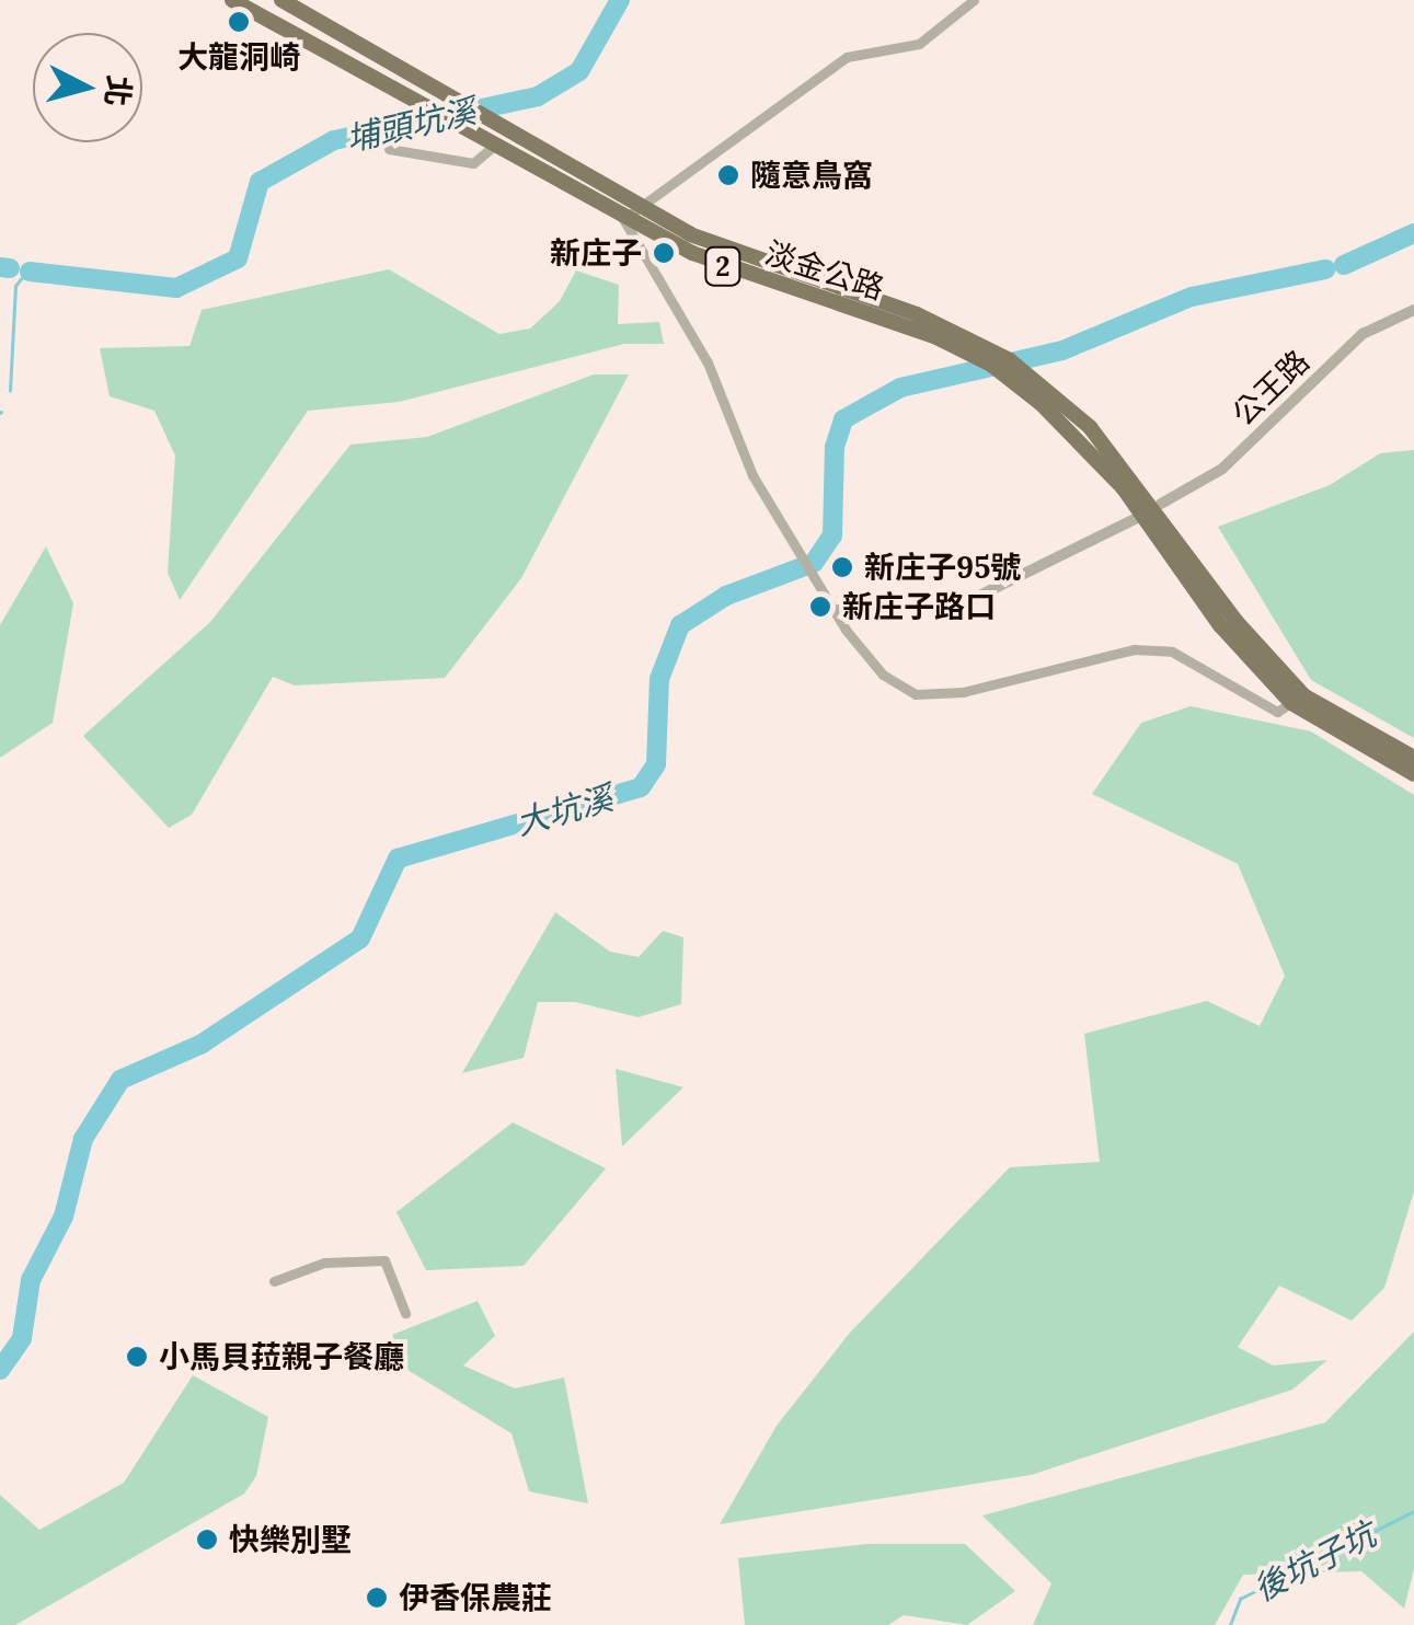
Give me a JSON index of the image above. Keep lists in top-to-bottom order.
{
  "streets": {
    "main road": ["2", "淡金公路"],
    "street": ["公王路"]
  },
  "crossings": [
    ["2", "淡金公路"]
  ],
  "water": ["埔頭坑溪", "大坑溪", "後坑子坑"],
  "places": [
    "大龍洞崎",
    "隨意鳥窩",
    "新庄子",
    "新庄子95號",
    "新庄子路口",
    "小馬貝菈親子餐廳",
    "快樂別墅",
    "伊香保農莊"
  ],
  "north": "right"
}
